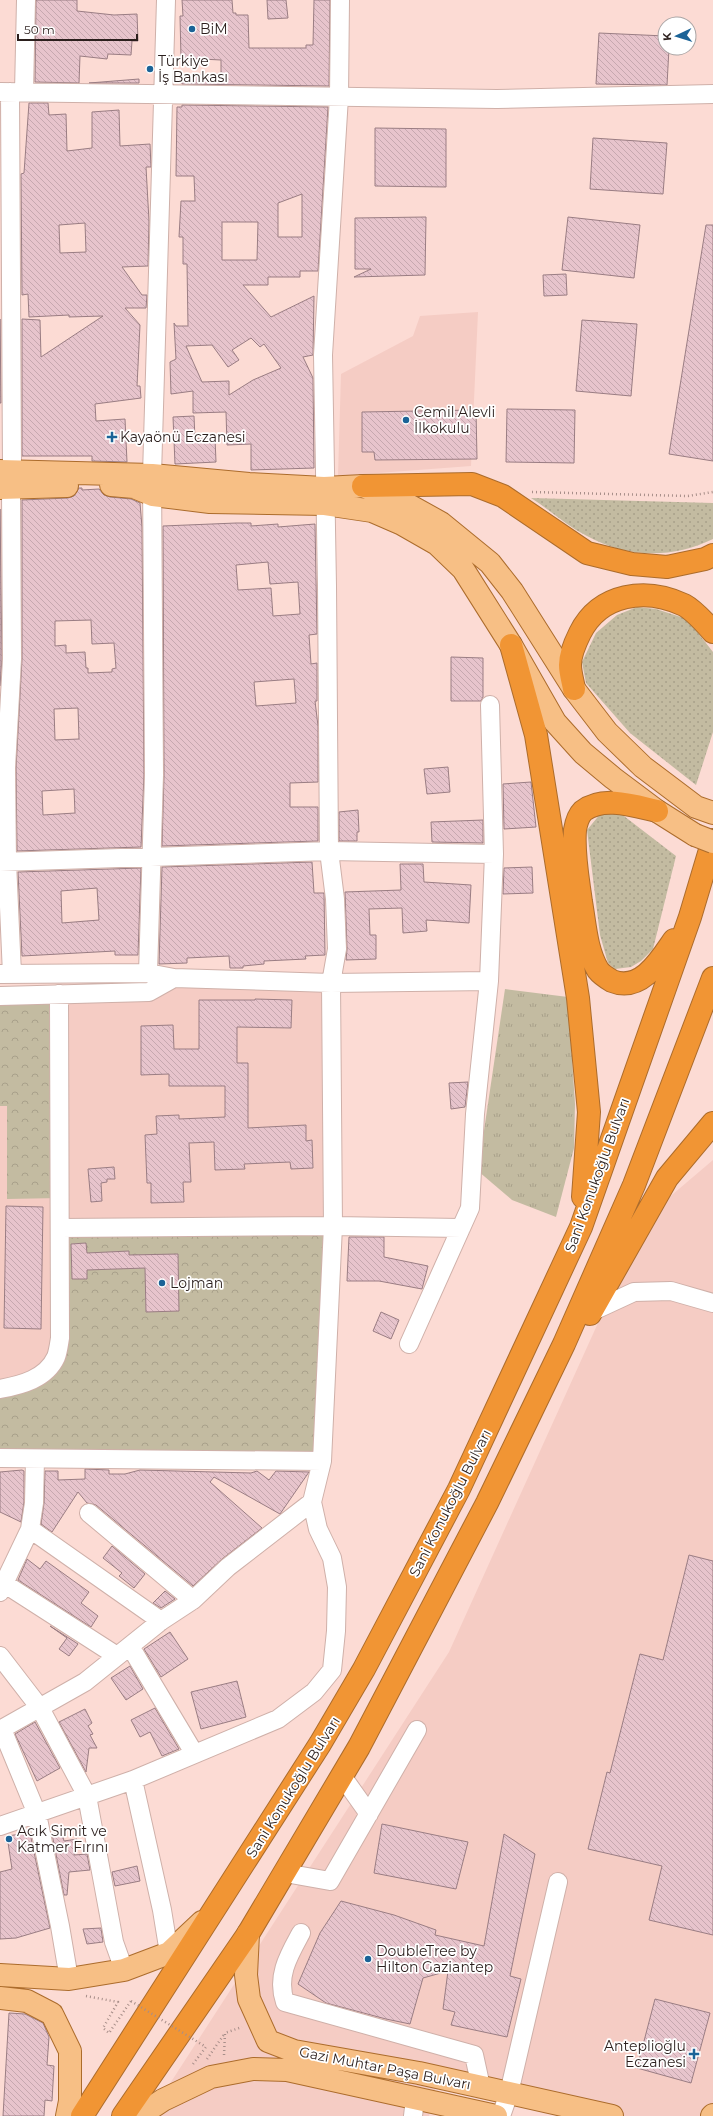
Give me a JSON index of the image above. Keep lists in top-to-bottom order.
{
  "streets": {
    "highway": ["Sani Konukoğlu Bulvarı"],
    "main road": ["Gazi Muhtar Paşa Bulvarı"]
  },
  "places": {
    "other": [
      "BiM",
      "Türkiye İş Bankası",
      "Cemil Alevli İlkokulu",
      "Lojman",
      "Acık Simit ve Katmer Fırını",
      "DoubleTree by Hilton Gaziantep"
    ],
    "health": ["Kayaönü Eczanesi", "Anteplioğlu Eczanesi"]
  },
  "scale_bar": "50 m",
  "north": "left"
}
